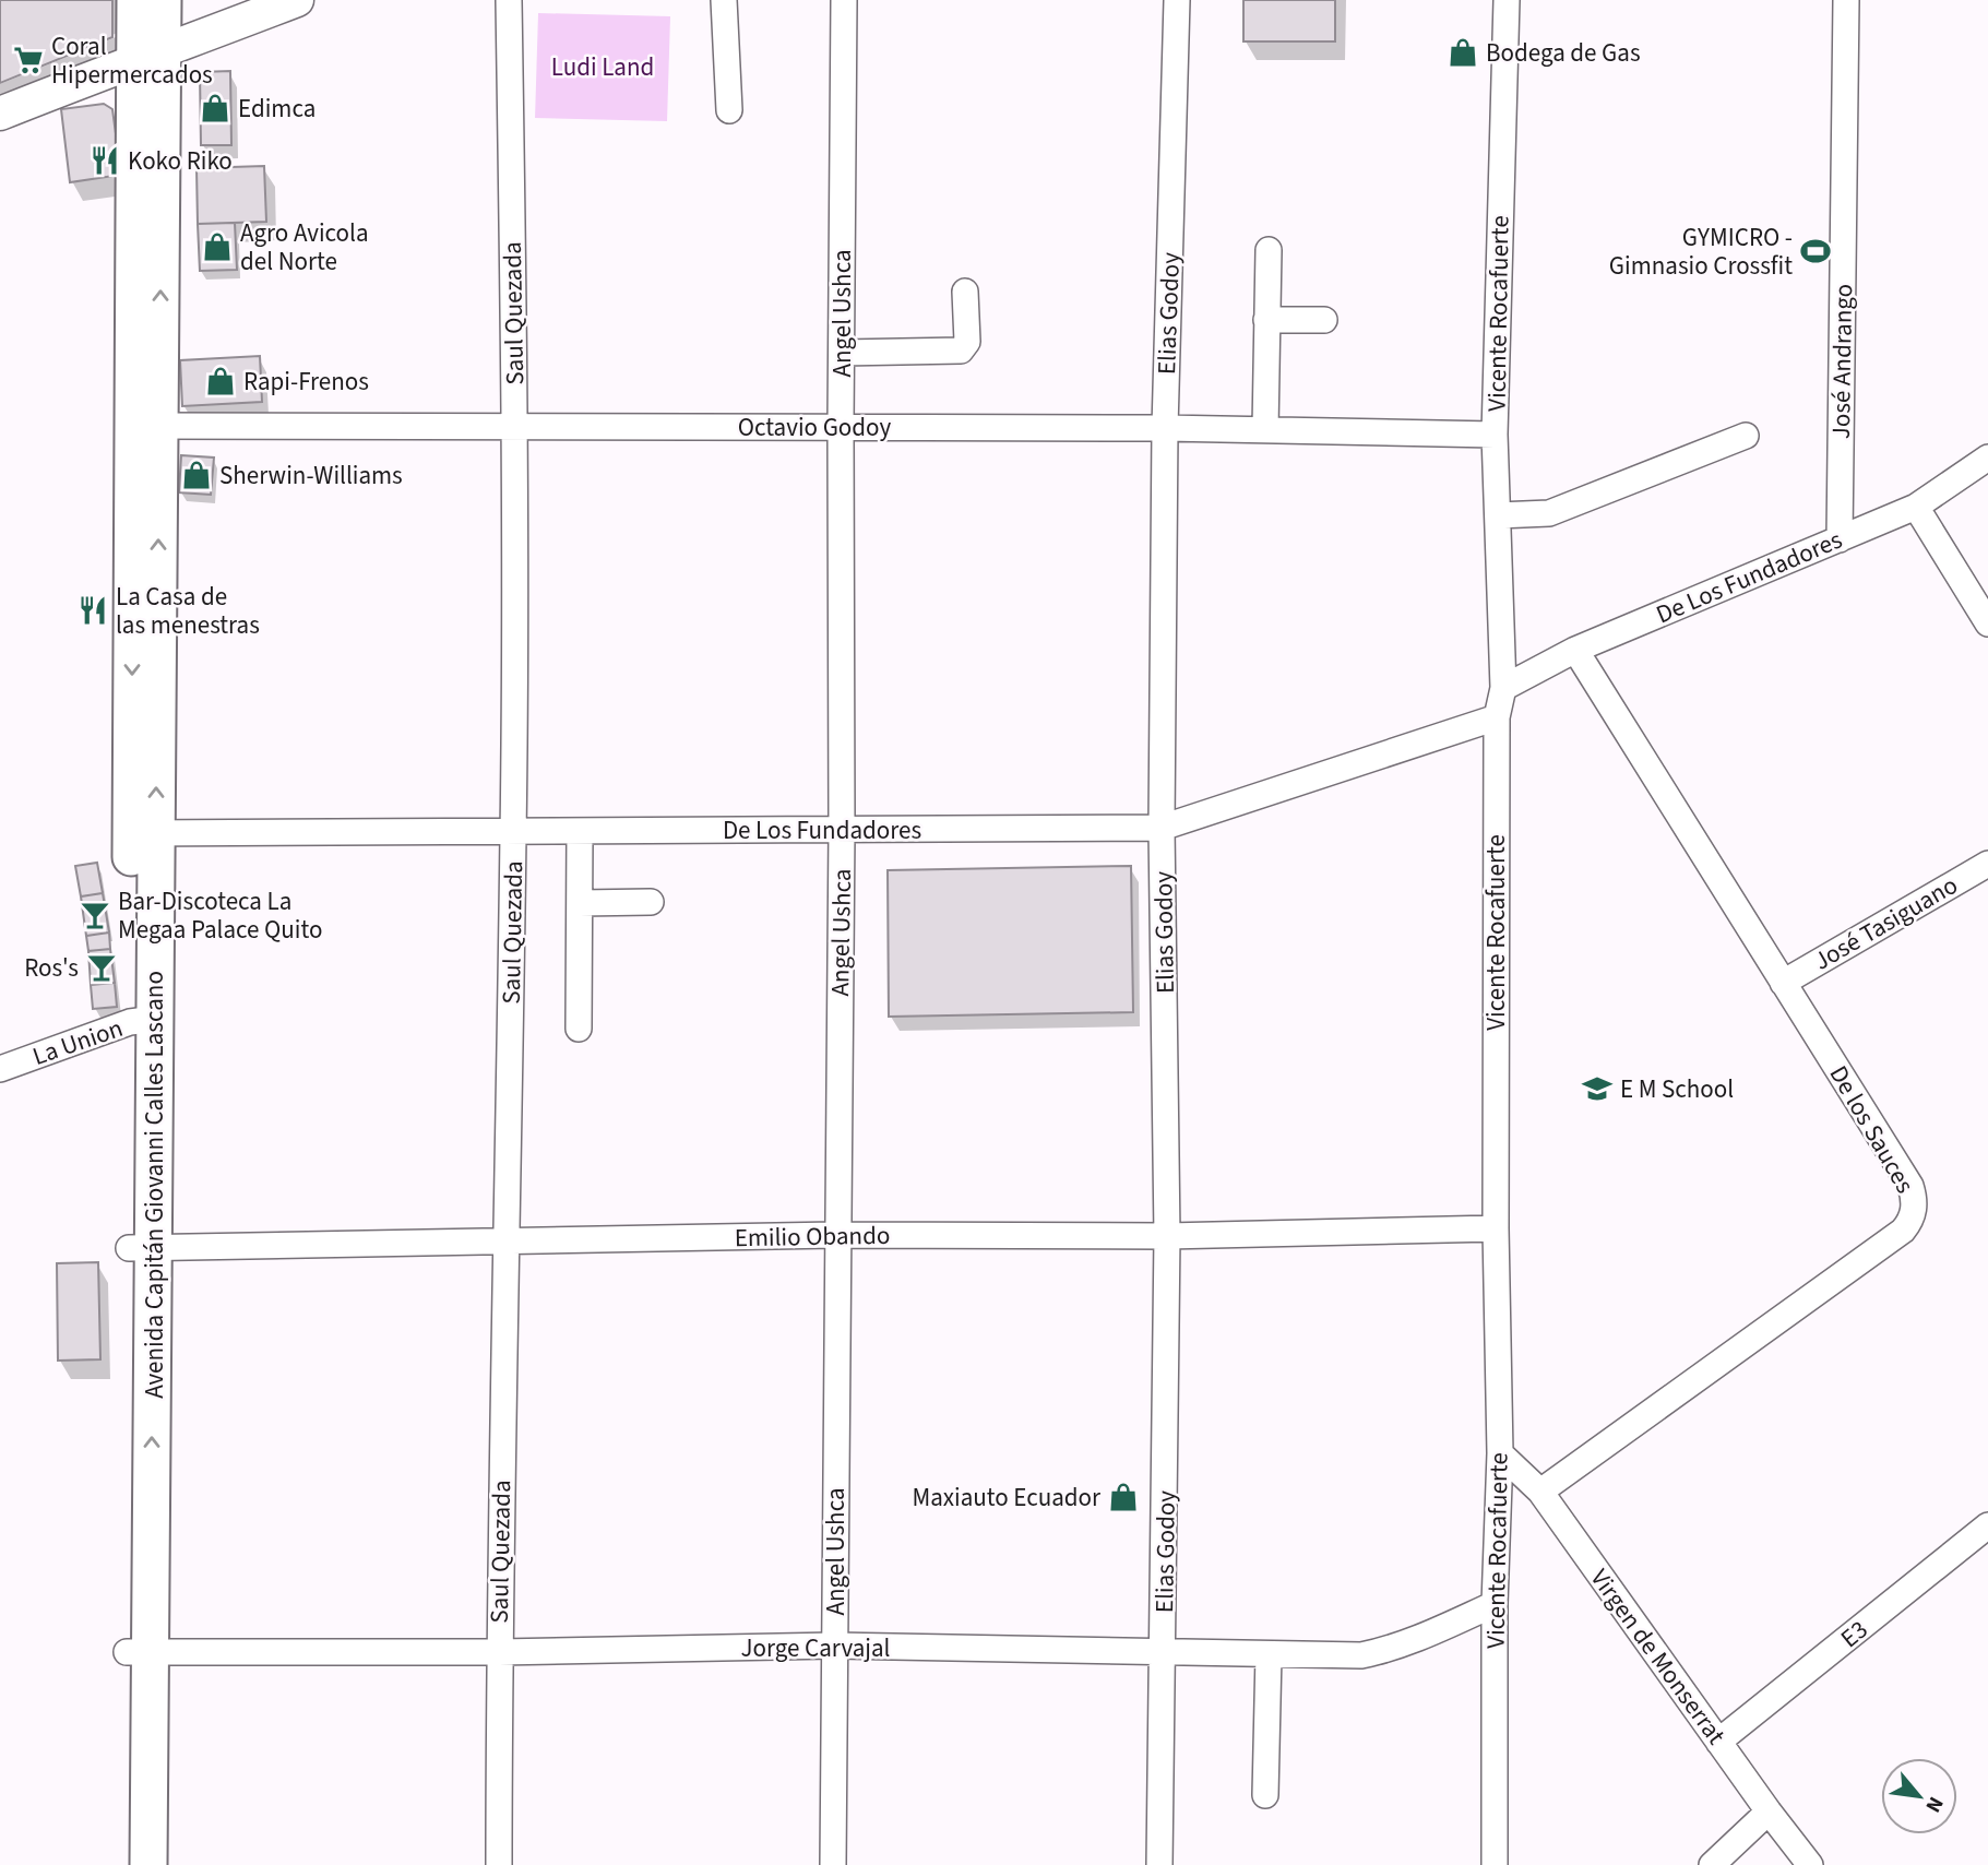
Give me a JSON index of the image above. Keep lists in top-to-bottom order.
{
  "streets": {
    "street": [
      "Saul Quezada",
      "Angel Ushca",
      "Elias Godoy",
      "Vicente Rocafuerte",
      "José Andrango",
      "Octavio Godoy",
      "De Los Fundadores",
      "José Tasiguano",
      "La Union",
      "De los Sauces",
      "Emilio Obando",
      "E3",
      "Jorge Carvajal",
      "Virgen de Monserrat"
    ]
  },
  "crossings": [
    ["Saul Quezada", "Octavio Godoy"],
    ["Saul Quezada", "De Los Fundadores"],
    ["Saul Quezada", "Emilio Obando"],
    ["Saul Quezada", "Jorge Carvajal"],
    ["Angel Ushca", "Octavio Godoy"],
    ["Angel Ushca", "De Los Fundadores"],
    ["Angel Ushca", "Emilio Obando"],
    ["Angel Ushca", "Jorge Carvajal"],
    ["Elias Godoy", "Octavio Godoy"],
    ["Elias Godoy", "De Los Fundadores"],
    ["Elias Godoy", "Emilio Obando"],
    ["Elias Godoy", "Jorge Carvajal"],
    ["Vicente Rocafuerte", "Octavio Godoy"],
    ["Vicente Rocafuerte", "De Los Fundadores"],
    ["Vicente Rocafuerte", "Emilio Obando"],
    ["Vicente Rocafuerte", "Jorge Carvajal"],
    ["Vicente Rocafuerte", "Virgen de Monserrat"],
    ["José Andrango", "De Los Fundadores"],
    ["De Los Fundadores", "De los Sauces"],
    ["José Tasiguano", "De los Sauces"],
    ["De los Sauces", "Virgen de Monserrat"],
    ["E3", "Virgen de Monserrat"]
  ],
  "parks": ["Ludi Land"],
  "places": {
    "shop": [
      "Bodega de Gas",
      "Edimca",
      "Agro Avicola del Norte",
      "Rapi-Frenos",
      "Sherwin-Williams",
      "Maxiauto Ecuador"
    ],
    "supermarket": ["Coral Hipermercados"],
    "restaurant": ["Koko Riko", "La Casa de las menestras"],
    "sports": ["GYMICRO - Gimnasio Crossfit"],
    "bar": ["Bar-Discoteca La Megaa Palace Quito", "Ros's"],
    "school or university": ["E M School"]
  },
  "north": "bottom right"
}
